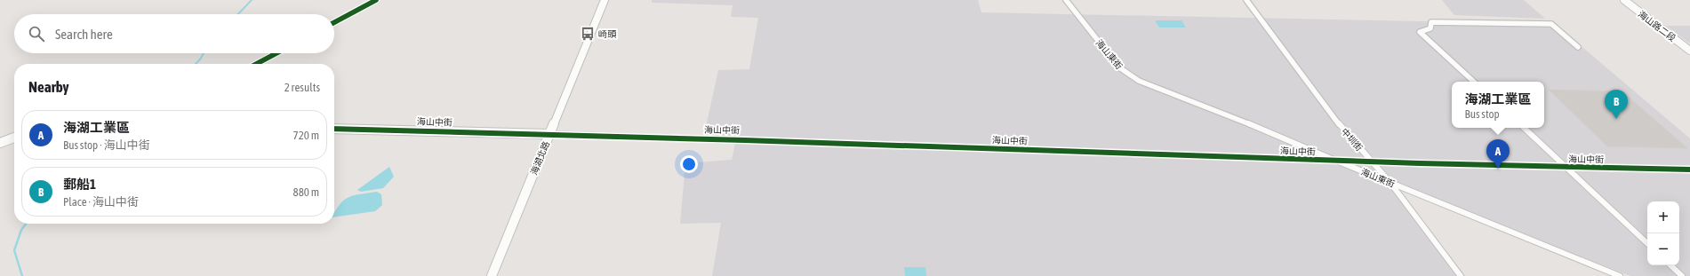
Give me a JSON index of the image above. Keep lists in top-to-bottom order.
{
  "streets": {
    "street": [
      "海山路二段",
      "海山東街",
      "海山中街",
      "中圳街",
      "海湖北路"
    ]
  },
  "crossings": [
    ["海山東街", "海山中街"],
    ["海山東街", "中圳街"],
    ["海山中街", "中圳街"],
    ["海山中街", "海湖北路"]
  ],
  "places": {
    "bus stop": ["崎頭"]
  },
  "page": {
    "search": "Search here",
    "heading": ["Nearby", "2 results"],
    "popup": ["海湖工業區", "Bus stop"],
    "pins": ["B", "A"],
    "list": [
      {
        "mark": "A",
        "name": "海湖工業區",
        "note": "Bus stop · 海山中街",
        "value": "720 m"
      },
      {
        "mark": "B",
        "name": "郵船1",
        "note": "Place · 海山中街",
        "value": "880 m"
      }
    ],
    "map_buttons": ["+", "−"]
  }
}
